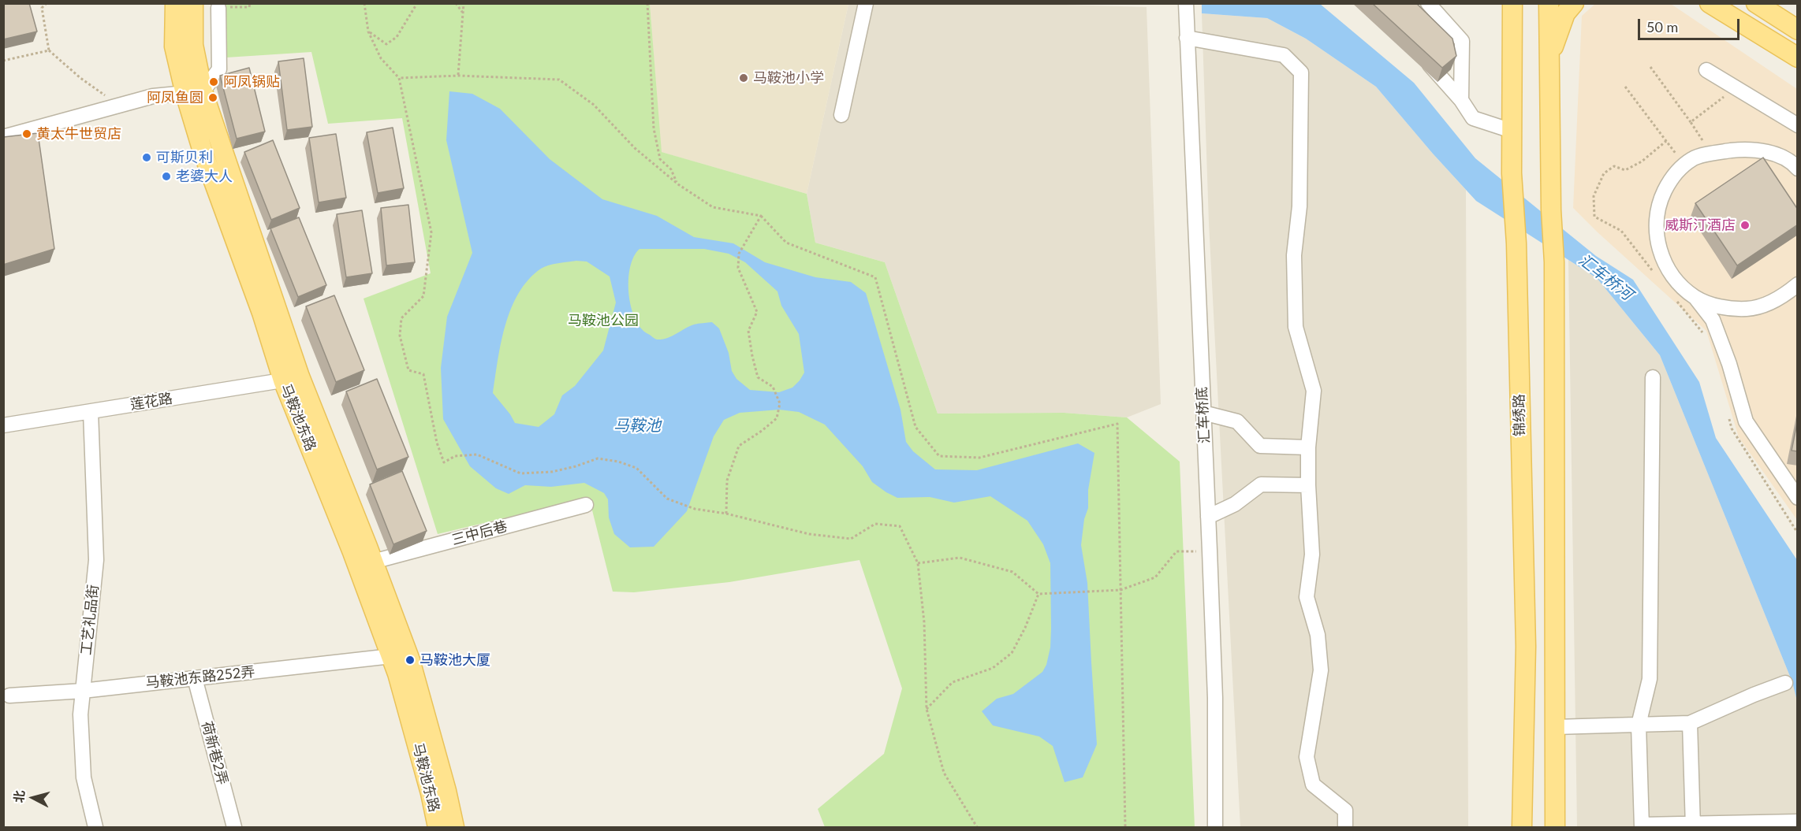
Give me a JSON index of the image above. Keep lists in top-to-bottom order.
{
  "streets": {
    "main road": ["锦绣路", "马鞍池东路"],
    "street": [
      "莲花路",
      "汇车桥底",
      "三中后巷",
      "工艺礼品街",
      "马鞍池东路252弄",
      "荷新巷2弄"
    ]
  },
  "crossings": [
    ["莲花路", "马鞍池东路"],
    ["莲花路", "工艺礼品街"],
    ["马鞍池东路", "三中后巷"],
    ["马鞍池东路", "马鞍池东路252弄"],
    ["工艺礼品街", "马鞍池东路252弄"],
    ["马鞍池东路252弄", "荷新巷2弄"]
  ],
  "water": ["汇车桥河", "马鞍池"],
  "parks": ["马鞍池公园"],
  "places": [
    "马鞍池小学",
    "阿凤锅贴",
    "阿凤鱼圆",
    "黄太牛世贸店",
    "可斯贝利",
    "老婆大人",
    "威斯汀酒店",
    "马鞍池大厦"
  ],
  "scale_bar": "50 m",
  "north": "left"
}
